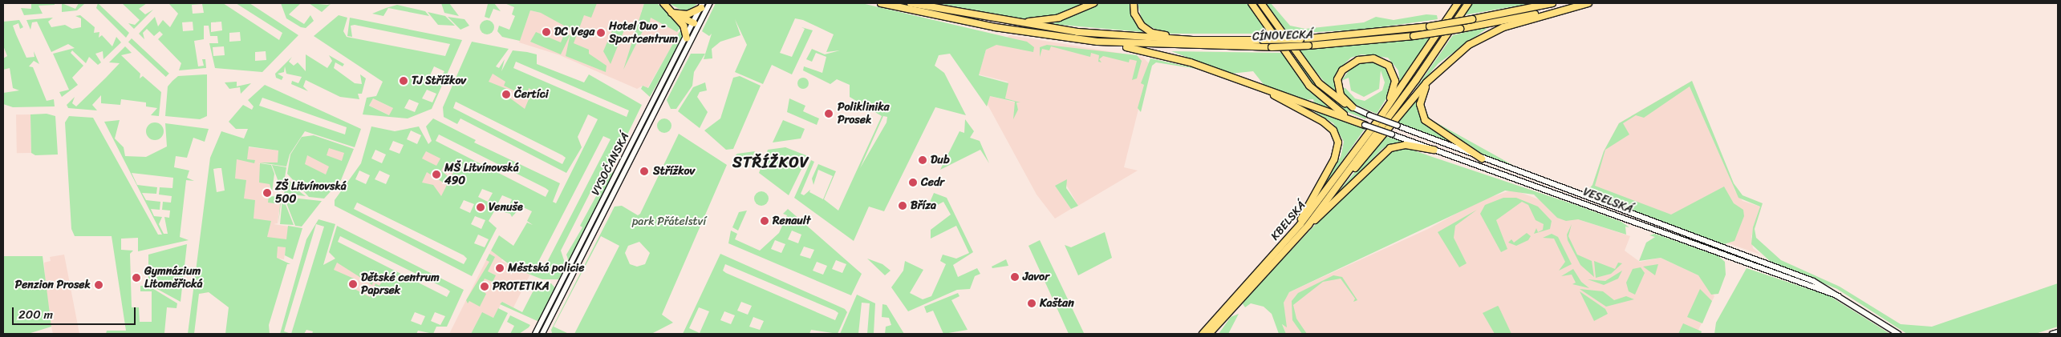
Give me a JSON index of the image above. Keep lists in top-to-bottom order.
{
  "streets": {
    "highway": ["CÍNOVECKÁ", "KBELSKÁ"],
    "main road": ["VYSOČANSKÁ", "VESELSKÁ"]
  },
  "districts": ["STŘÍŽKOV"],
  "parks": ["park Přátelství"],
  "places": [
    "DC Vega",
    "Hotel Duo - Sportcentrum",
    "TJ Střížkov",
    "Čertíci",
    "Poliklinika Prosek",
    "Dub",
    "Střížkov",
    "MŠ Litvínovská 490",
    "Cedr",
    "ZŠ Litvínovská 500",
    "Bříza",
    "Venuše",
    "Renault",
    "Městská policie",
    "Javor",
    "Gymnázium Litoměřická",
    "Dětské centrum Paprsek",
    "Penzion Prosek",
    "PROTETIKA",
    "Kaštan"
  ],
  "scale_bar": "200 m"
}
